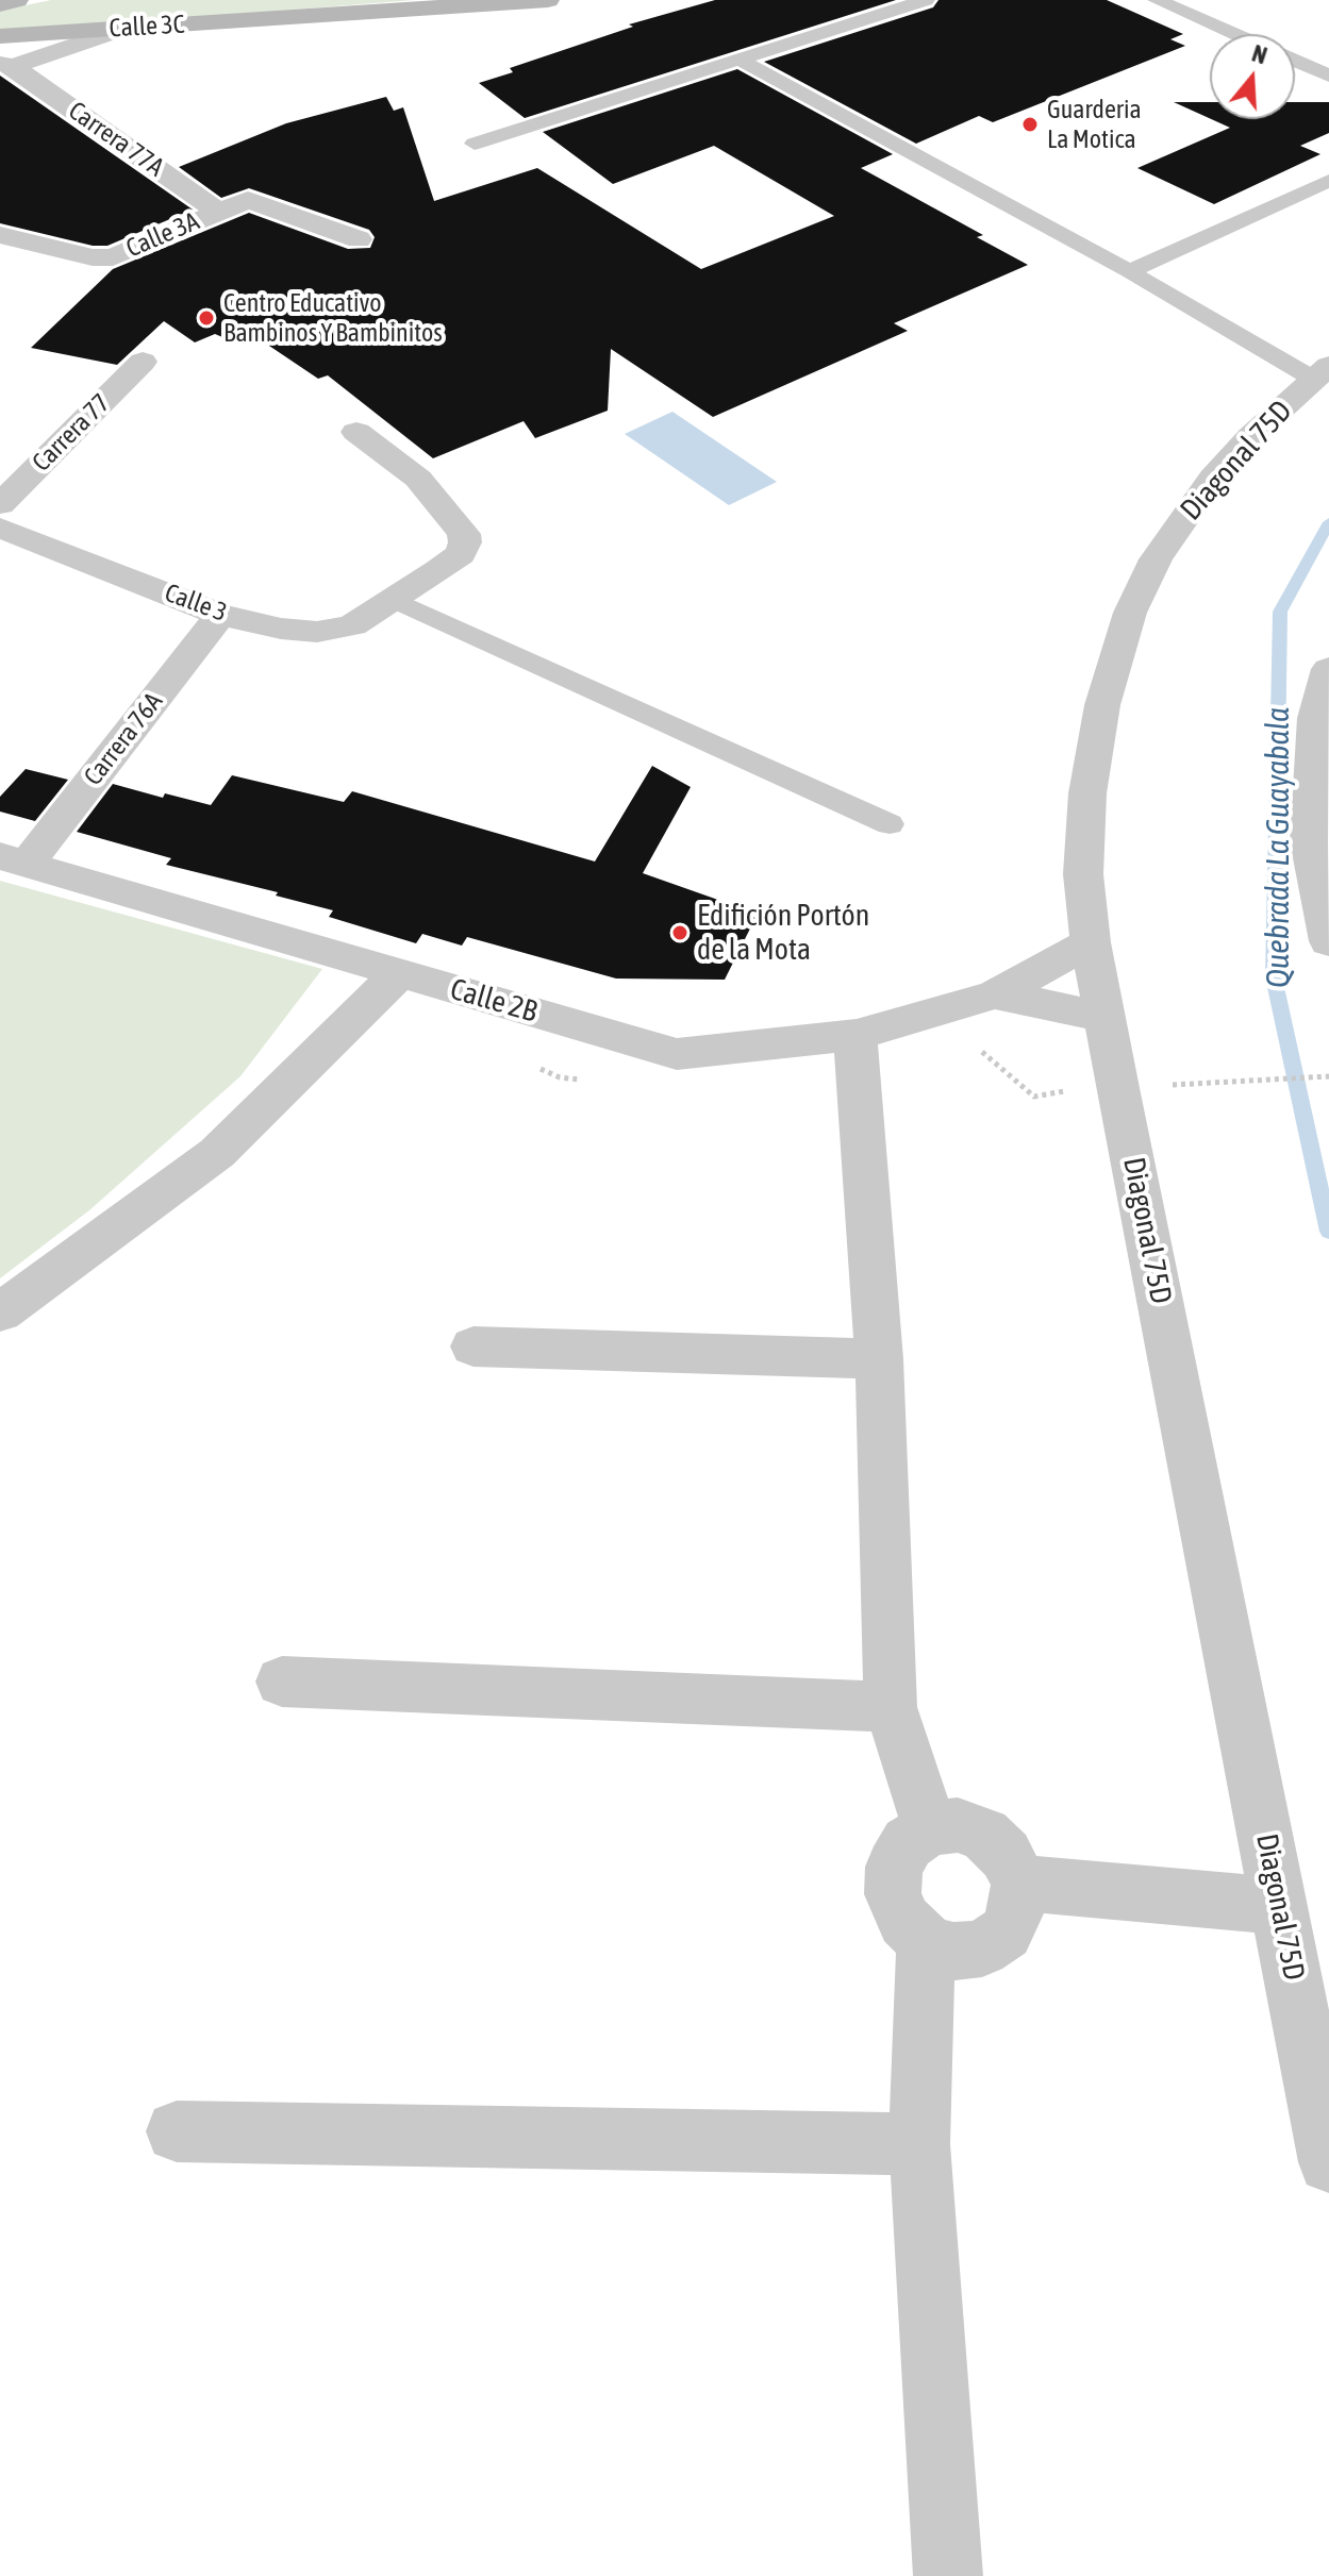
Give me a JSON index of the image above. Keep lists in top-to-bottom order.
{
  "streets": {
    "main road": ["Calle 3C"],
    "street": [
      "Carrera 77A",
      "Calle 3A",
      "Carrera 77",
      "Diagonal 75D",
      "Calle 3",
      "Carrera 76A",
      "Calle 2B"
    ]
  },
  "crossings": [
    ["Calle 3C", "Carrera 77A"],
    ["Carrera 77A", "Calle 3A"],
    ["Diagonal 75D", "Calle 2B"],
    ["Calle 3", "Carrera 76A"],
    ["Carrera 76A", "Calle 2B"]
  ],
  "water": ["Quebrada La Guayabala"],
  "places": ["Guarderia La Motica", "Centro Educativo Bambinos Y Bambinitos", "Edifición Portón de la Mota"],
  "north": "top"
}
